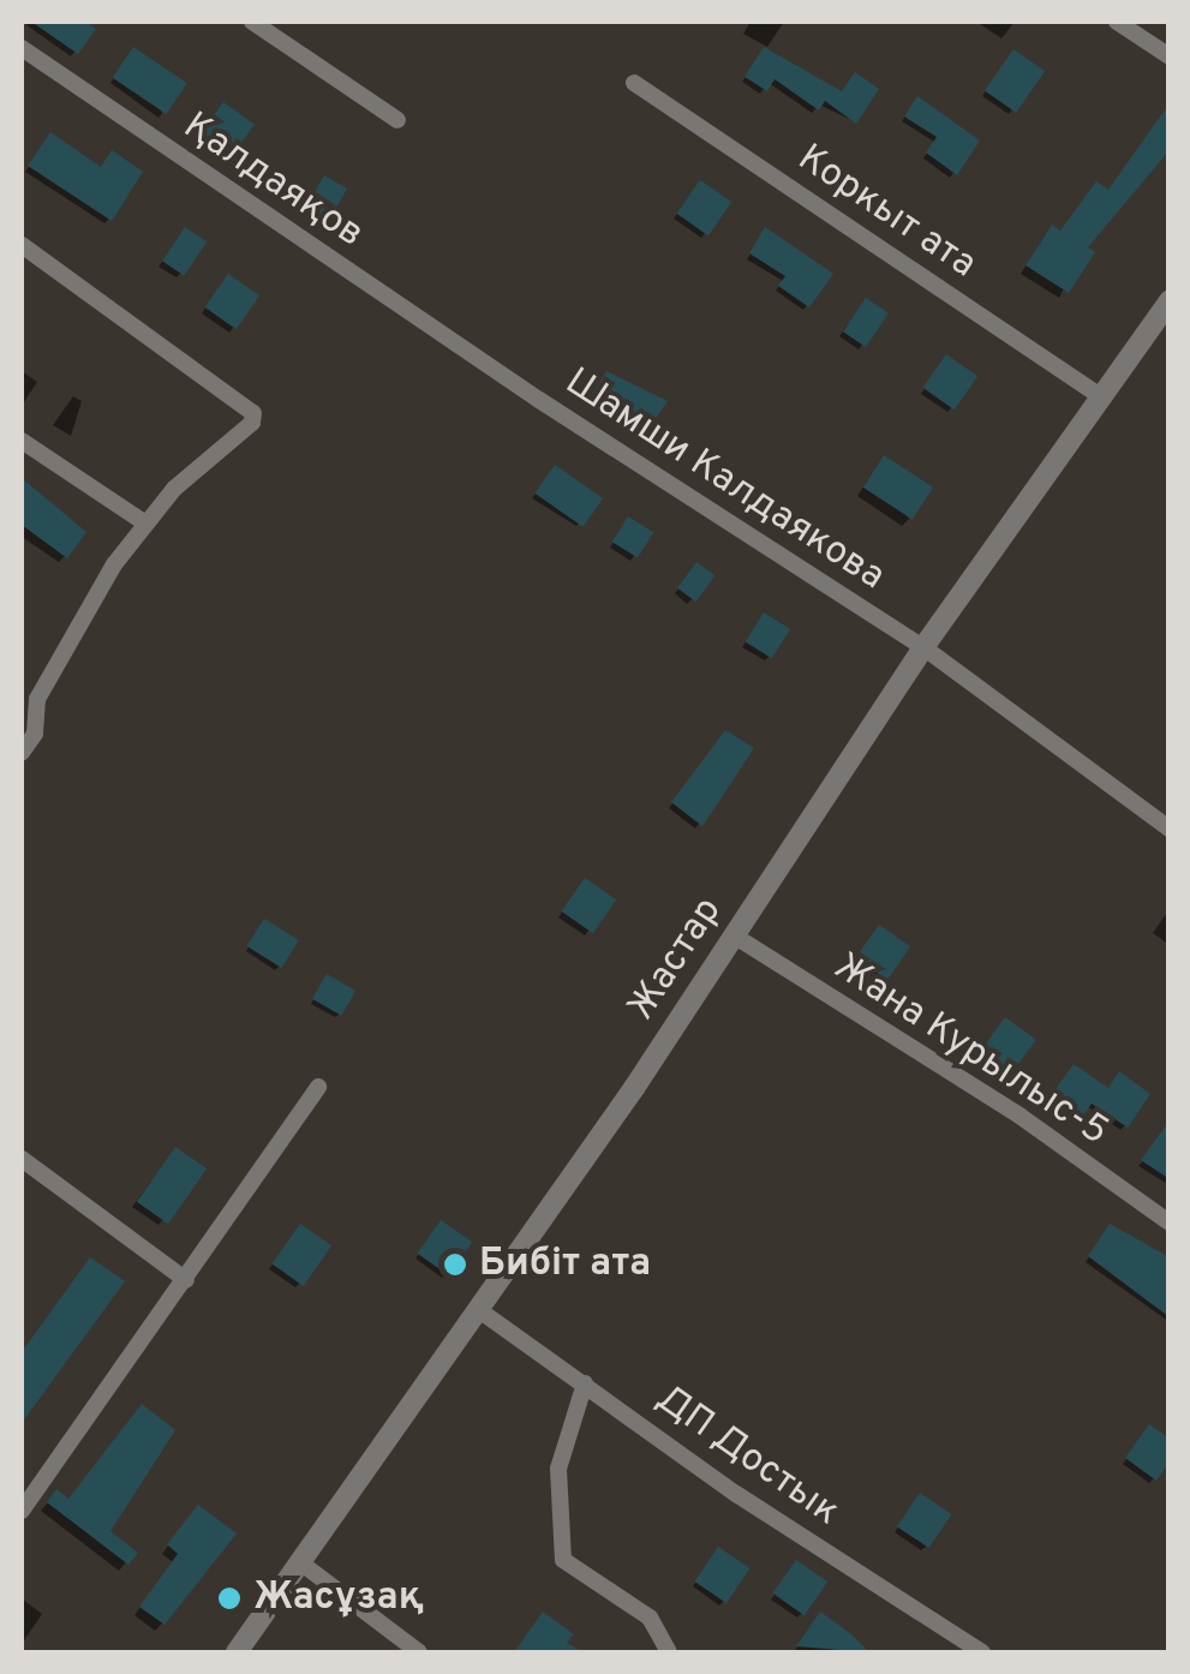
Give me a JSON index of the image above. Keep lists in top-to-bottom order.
{
  "streets": {
    "street": [
      "Қалдаяқов",
      "Коркыт ата",
      "Шамши Калдаякова",
      "Жастар",
      "Жана Курылыс-5",
      "ДП Достык"
    ]
  },
  "crossings": [
    ["Қалдаяқов", "Шамши Калдаякова"],
    ["Коркыт ата", "Жастар"],
    ["Шамши Калдаякова", "Жастар"],
    ["Жастар", "Жана Курылыс-5"],
    ["Жастар", "ДП Достык"]
  ],
  "places": ["Бибіт ата", "Жасұзақ"]
}
